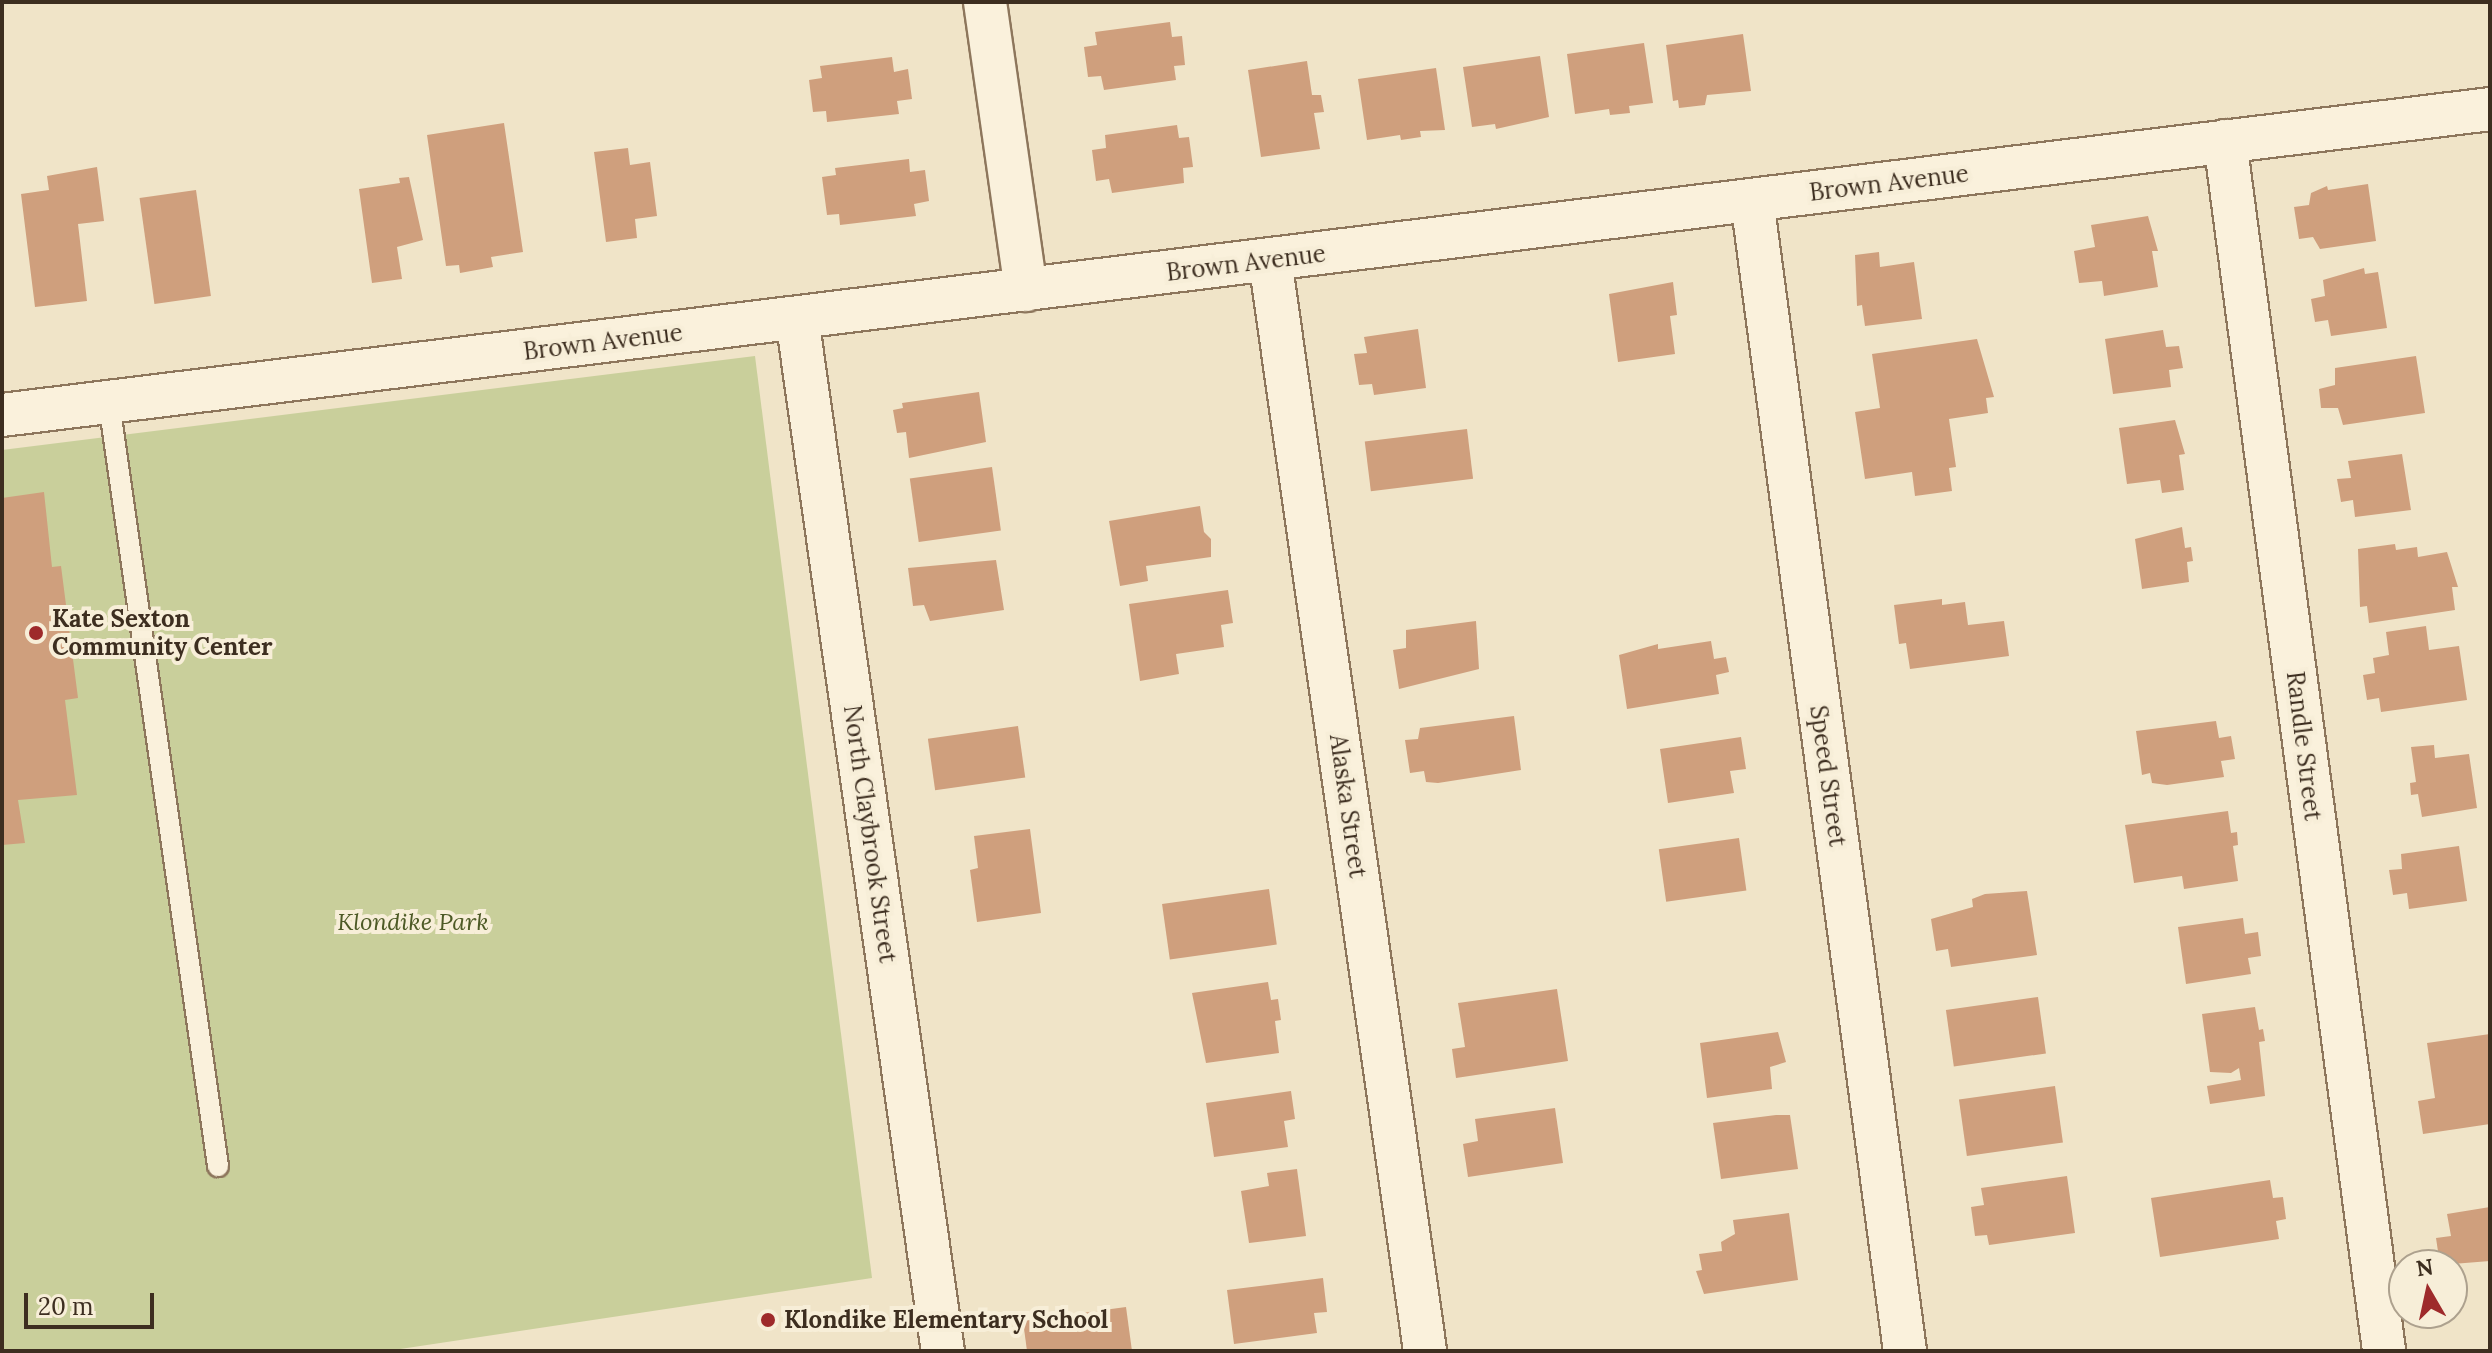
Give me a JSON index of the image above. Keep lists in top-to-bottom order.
{
  "streets": {
    "street": [
      "Brown Avenue",
      "Randle Street",
      "Speed Street",
      "Alaska Street",
      "North Claybrook Street"
    ]
  },
  "crossings": [
    ["Brown Avenue", "Randle Street"],
    ["Brown Avenue", "Speed Street"],
    ["Brown Avenue", "Alaska Street"],
    ["Brown Avenue", "North Claybrook Street"]
  ],
  "parks": ["Klondike Park"],
  "places": ["Kate Sexton Community Center", "Klondike Elementary School"],
  "scale_bar": "20 m",
  "north": "top"
}
